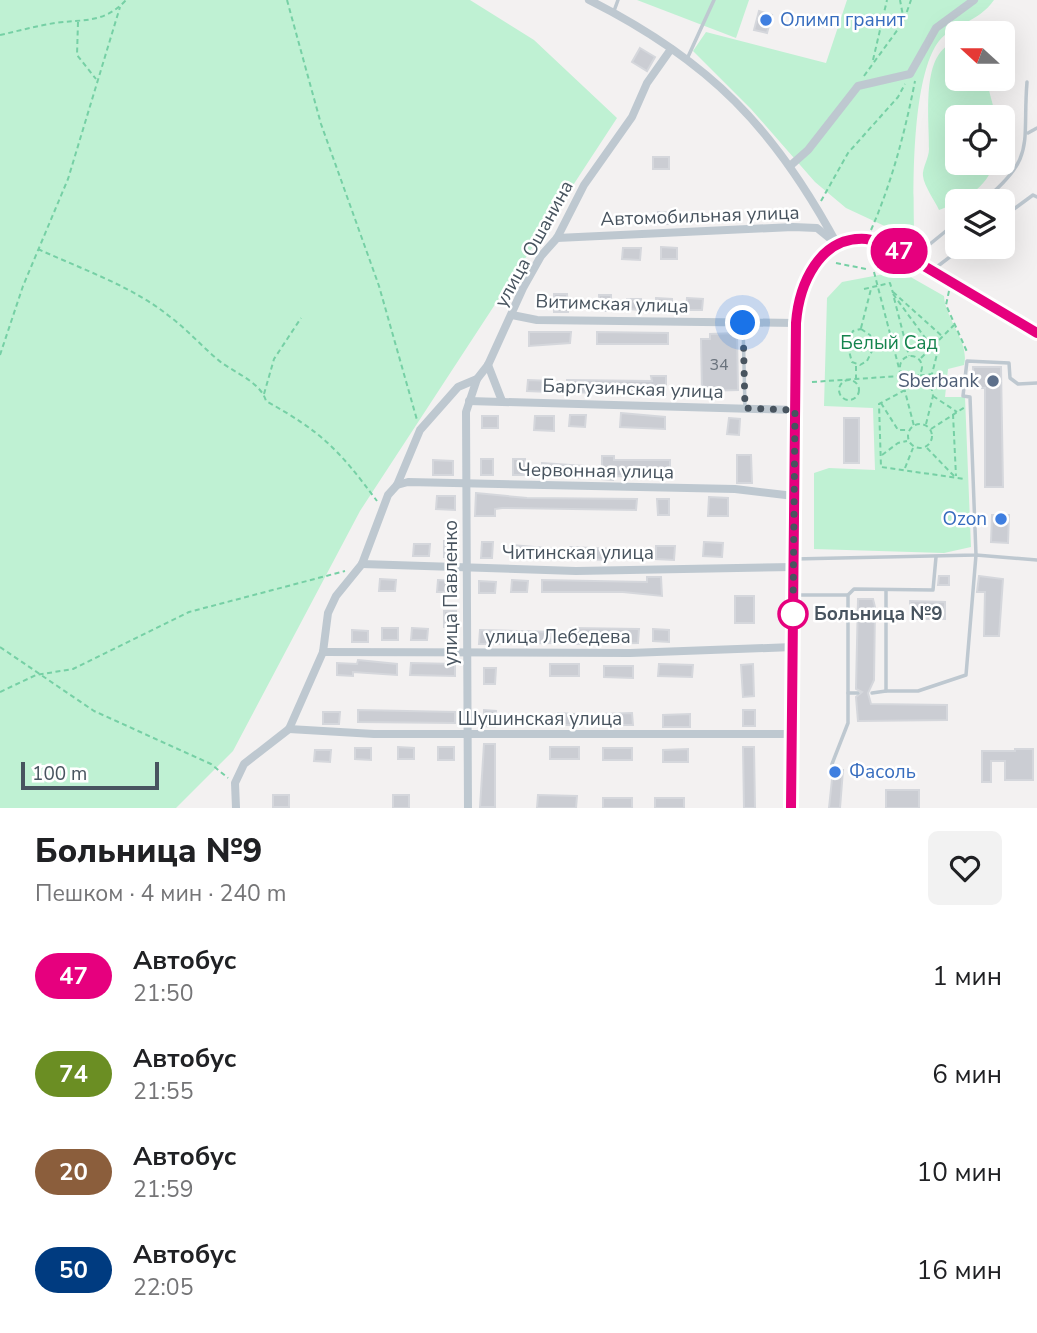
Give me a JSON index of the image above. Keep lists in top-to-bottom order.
{
  "streets": {
    "street": [
      "Автомобильная улица",
      "улица Ошанина",
      "Витимская улица",
      "Баргузинская улица",
      "Червонная улица",
      "Читинская улица",
      "улица Павленко",
      "улица Лебедева",
      "Шушинская улица"
    ]
  },
  "crossings": [
    ["Автомобильная улица", "улица Ошанина"],
    ["улица Ошанина", "Витимская улица"],
    ["улица Ошанина", "Червонная улица"],
    ["улица Ошанина", "Читинская улица"],
    ["улица Ошанина", "улица Павленко"],
    ["улица Ошанина", "улица Лебедева"],
    ["улица Ошанина", "Шушинская улица"],
    ["Баргузинская улица", "улица Павленко"],
    ["Червонная улица", "улица Павленко"],
    ["Читинская улица", "улица Павленко"],
    ["улица Павленко", "улица Лебедева"],
    ["улица Павленко", "Шушинская улица"]
  ],
  "parks": ["Белый Сад"],
  "places": [
    "Олимп гранит",
    "Sberbank",
    "Ozon",
    "Больница №9",
    "Фасоль"
  ],
  "lines": ["bus line 47"],
  "house_numbers": ["34"],
  "scale_bar": "100 m",
  "north": "left",
  "page": {
    "on_map": "47",
    "scale": "100 m",
    "heading": ["Больница №9", "Пешком · 4 мин · 240 m"],
    "list": [
      {
        "mark": "47",
        "name": "Автобус",
        "note": "21:50",
        "value": "1 мин"
      },
      {
        "mark": "74",
        "name": "Автобус",
        "note": "21:55",
        "value": "6 мин"
      },
      {
        "mark": "20",
        "name": "Автобус",
        "note": "21:59",
        "value": "10 мин"
      },
      {
        "mark": "50",
        "name": "Автобус",
        "note": "22:05",
        "value": "16 мин"
      }
    ]
  }
}
